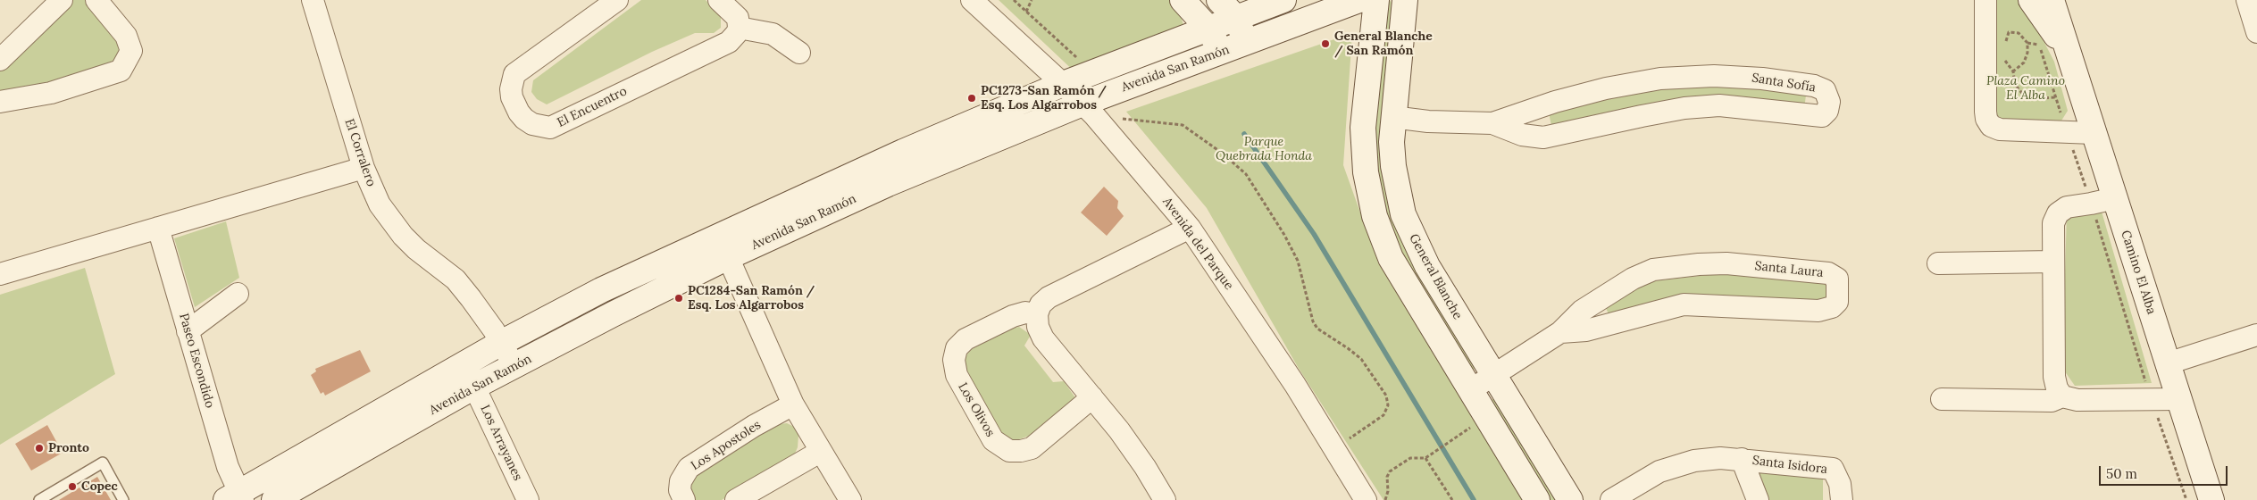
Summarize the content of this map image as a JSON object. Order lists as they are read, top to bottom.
{
  "streets": {
    "street": [
      "Avenida San Ramón",
      "Santa Sofía",
      "El Encuentro",
      "El Corralero",
      "Avenida del Parque",
      "Santa Laura",
      "Camino El Alba",
      "General Blanche",
      "Paseo Escondido",
      "Los Olivos",
      "Los Arrayanes",
      "Los Apostoles",
      "Santa Isidora"
    ]
  },
  "crossings": [
    ["Avenida San Ramón", "El Corralero"],
    ["Avenida San Ramón", "Avenida del Parque"],
    ["Avenida San Ramón", "Paseo Escondido"],
    ["Avenida San Ramón", "Los Arrayanes"],
    ["Santa Sofía", "General Blanche"],
    ["Santa Laura", "General Blanche"]
  ],
  "parks": ["Plaza Camino El Alba", "Parque Quebrada Honda"],
  "places": [
    "General Blanche / San Ramón",
    "PC1273-San Ramón / Esq. Los Algarrobos",
    "PC1284-San Ramón / Esq. Los Algarrobos",
    "Pronto",
    "Copec"
  ],
  "scale_bar": "50 m"
}
